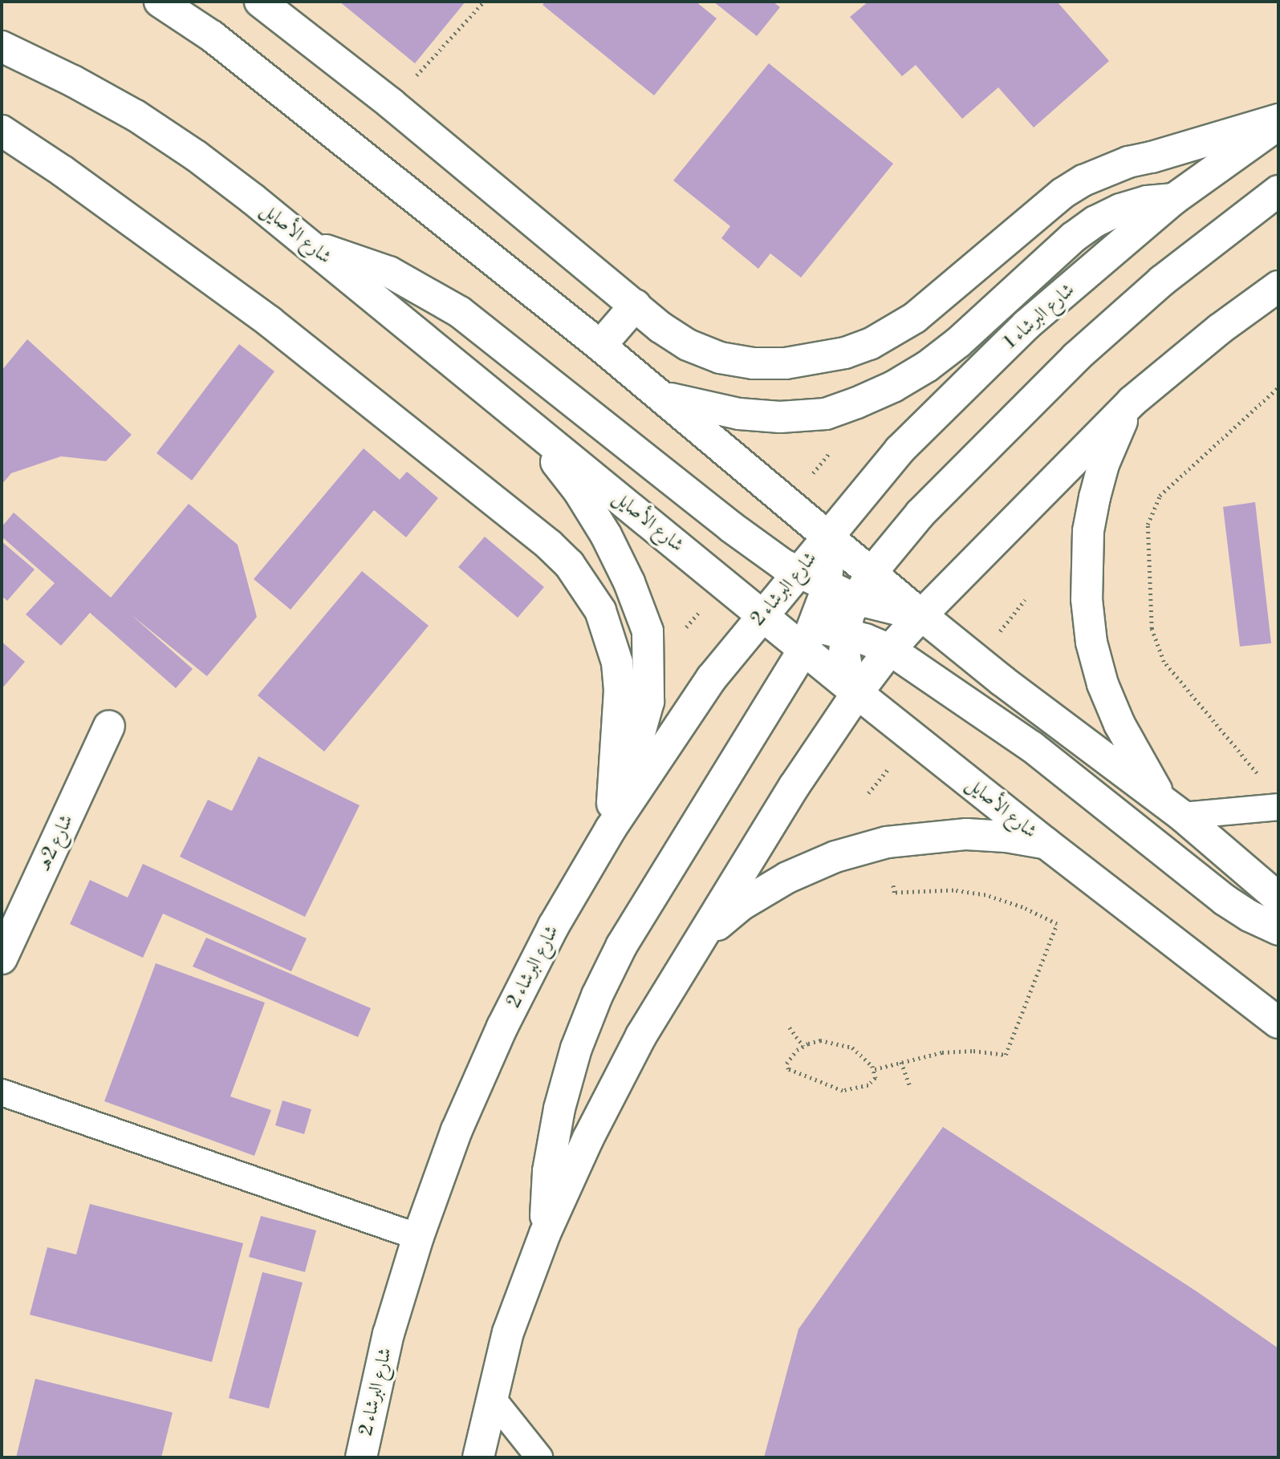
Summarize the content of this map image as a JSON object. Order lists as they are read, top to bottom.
{
  "streets": {
    "street": [
      "شارع الأصايل",
      "شارع البرشاء 1",
      "شارع البرشاء 2",
      "شارع 2هـ"
    ]
  },
  "crossings": [
    ["شارع الأصايل", "شارع البرشاء 2"],
    ["شارع البرشاء 1", "شارع البرشاء 2"]
  ]
}
